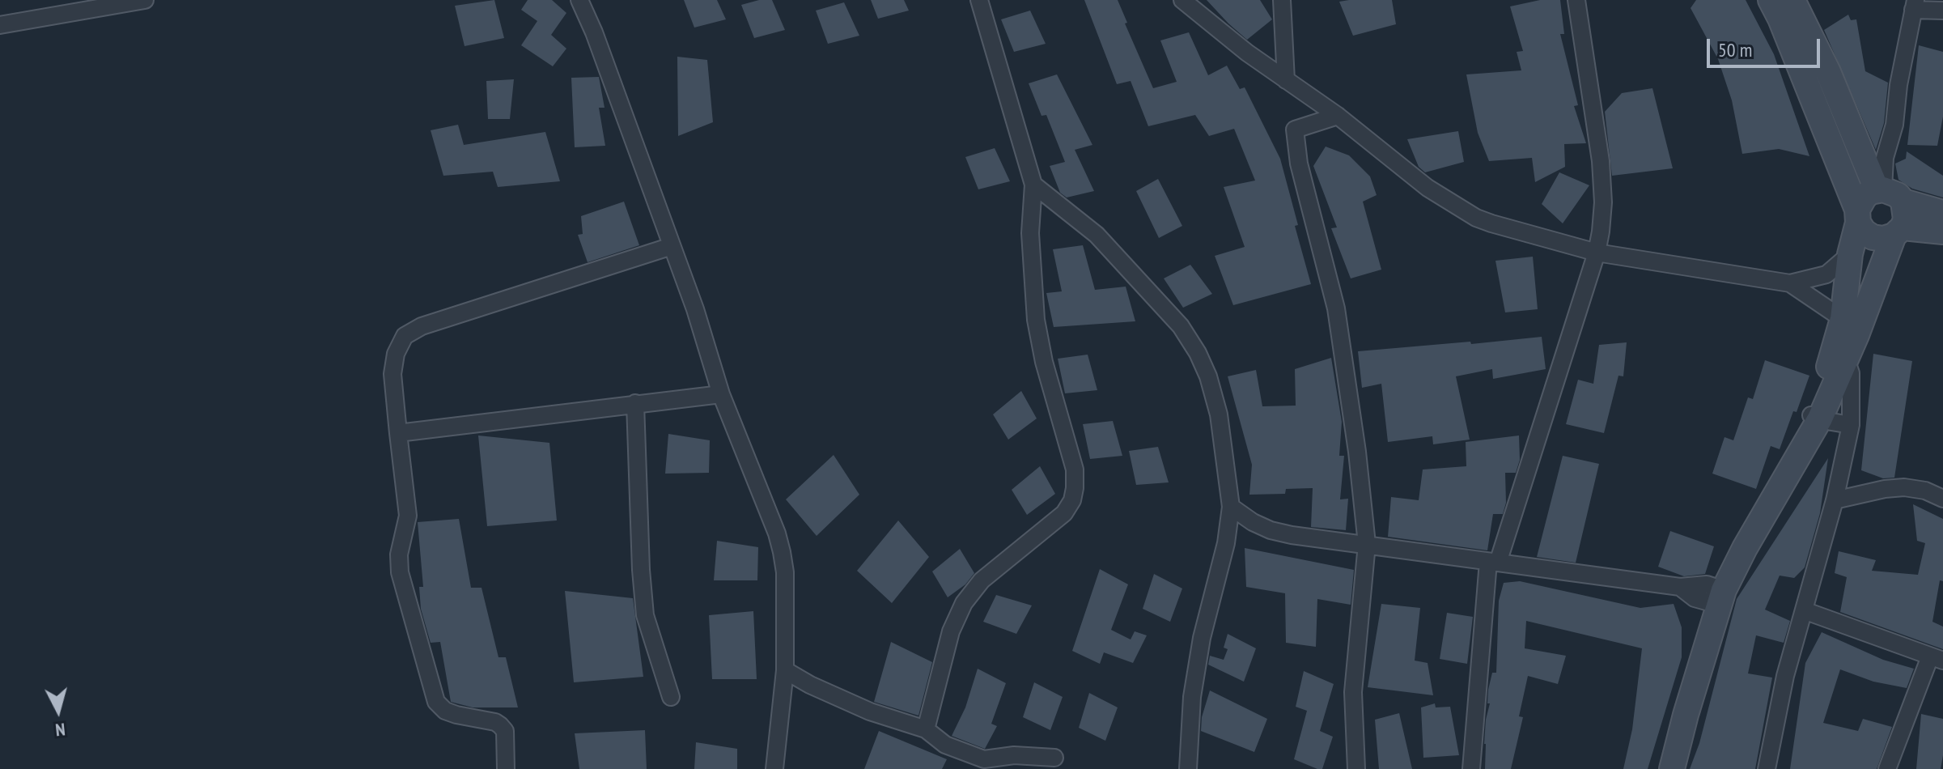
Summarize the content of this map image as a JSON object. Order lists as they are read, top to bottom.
{
  "scale_bar": "50 m",
  "north": "bottom"
}
